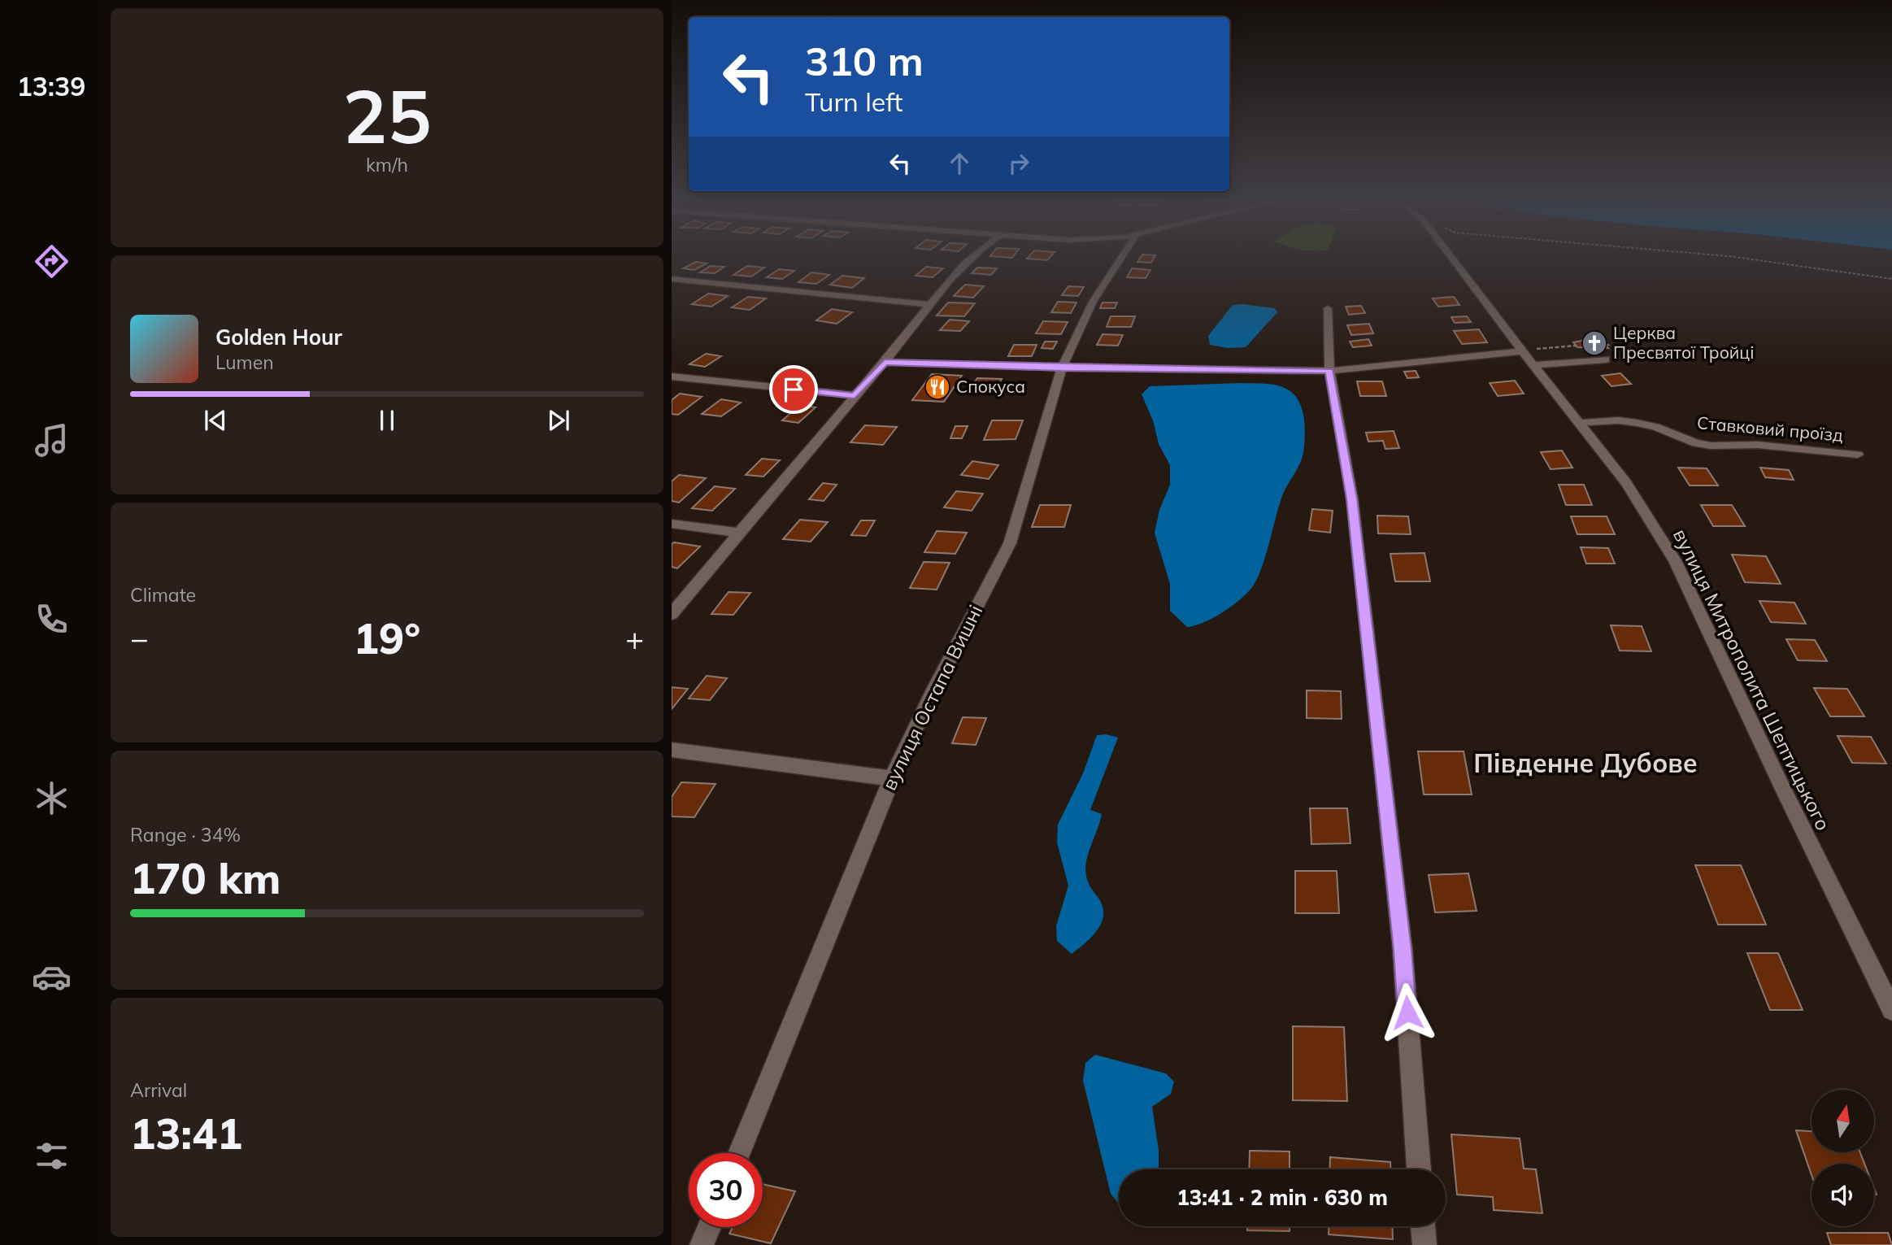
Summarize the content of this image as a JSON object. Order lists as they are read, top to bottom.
{
  "streets": {
    "street": ["Ставковий проїзд", "вулиця Митрополита Шептицького", "вулиця Остапа Вишні"]
  },
  "crossings": [
    ["Ставковий проїзд", "вулиця Митрополита Шептицького"]
  ],
  "districts": ["Південне Дубове"],
  "places": {
    "church": ["Церква Пресвятої Тройці"],
    "restaurant": ["Спокуса"]
  },
  "north": "top",
  "page": {
    "tabs": "13:39",
    "tile": [
      ["25", "km/h"],
      "Climate",
      ["Range · 34%", "170 km"],
      ["Arrival", "13:41"]
    ],
    "turn": ["310 m", "Turn left"],
    "song": ["Golden Hour", "Lumen"],
    "heat": ["−", "19°", "+"],
    "limit": "30",
    "trip": "13:41 · 2 min · 630 m"
  }
}
